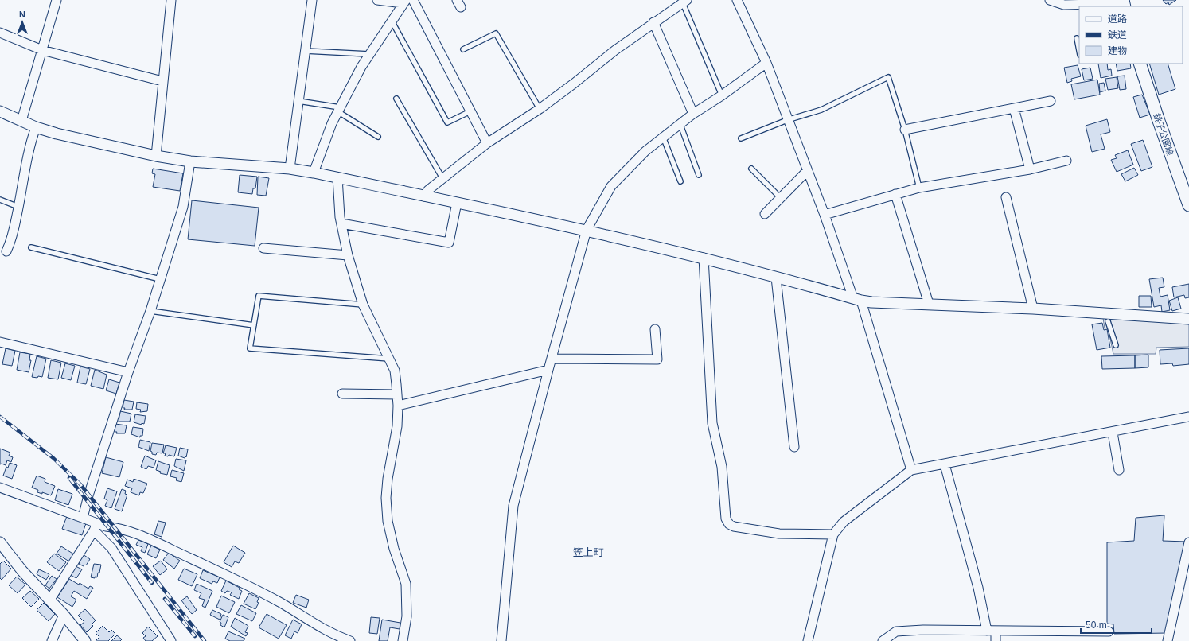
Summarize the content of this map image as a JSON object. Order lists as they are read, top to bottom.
{
  "streets": {
    "main road": ["銚子公園線"]
  },
  "districts": ["笠上町"],
  "legend": ["道路", "鉄道", "建物"],
  "scale_bar": "50 m",
  "north": "top"
}
